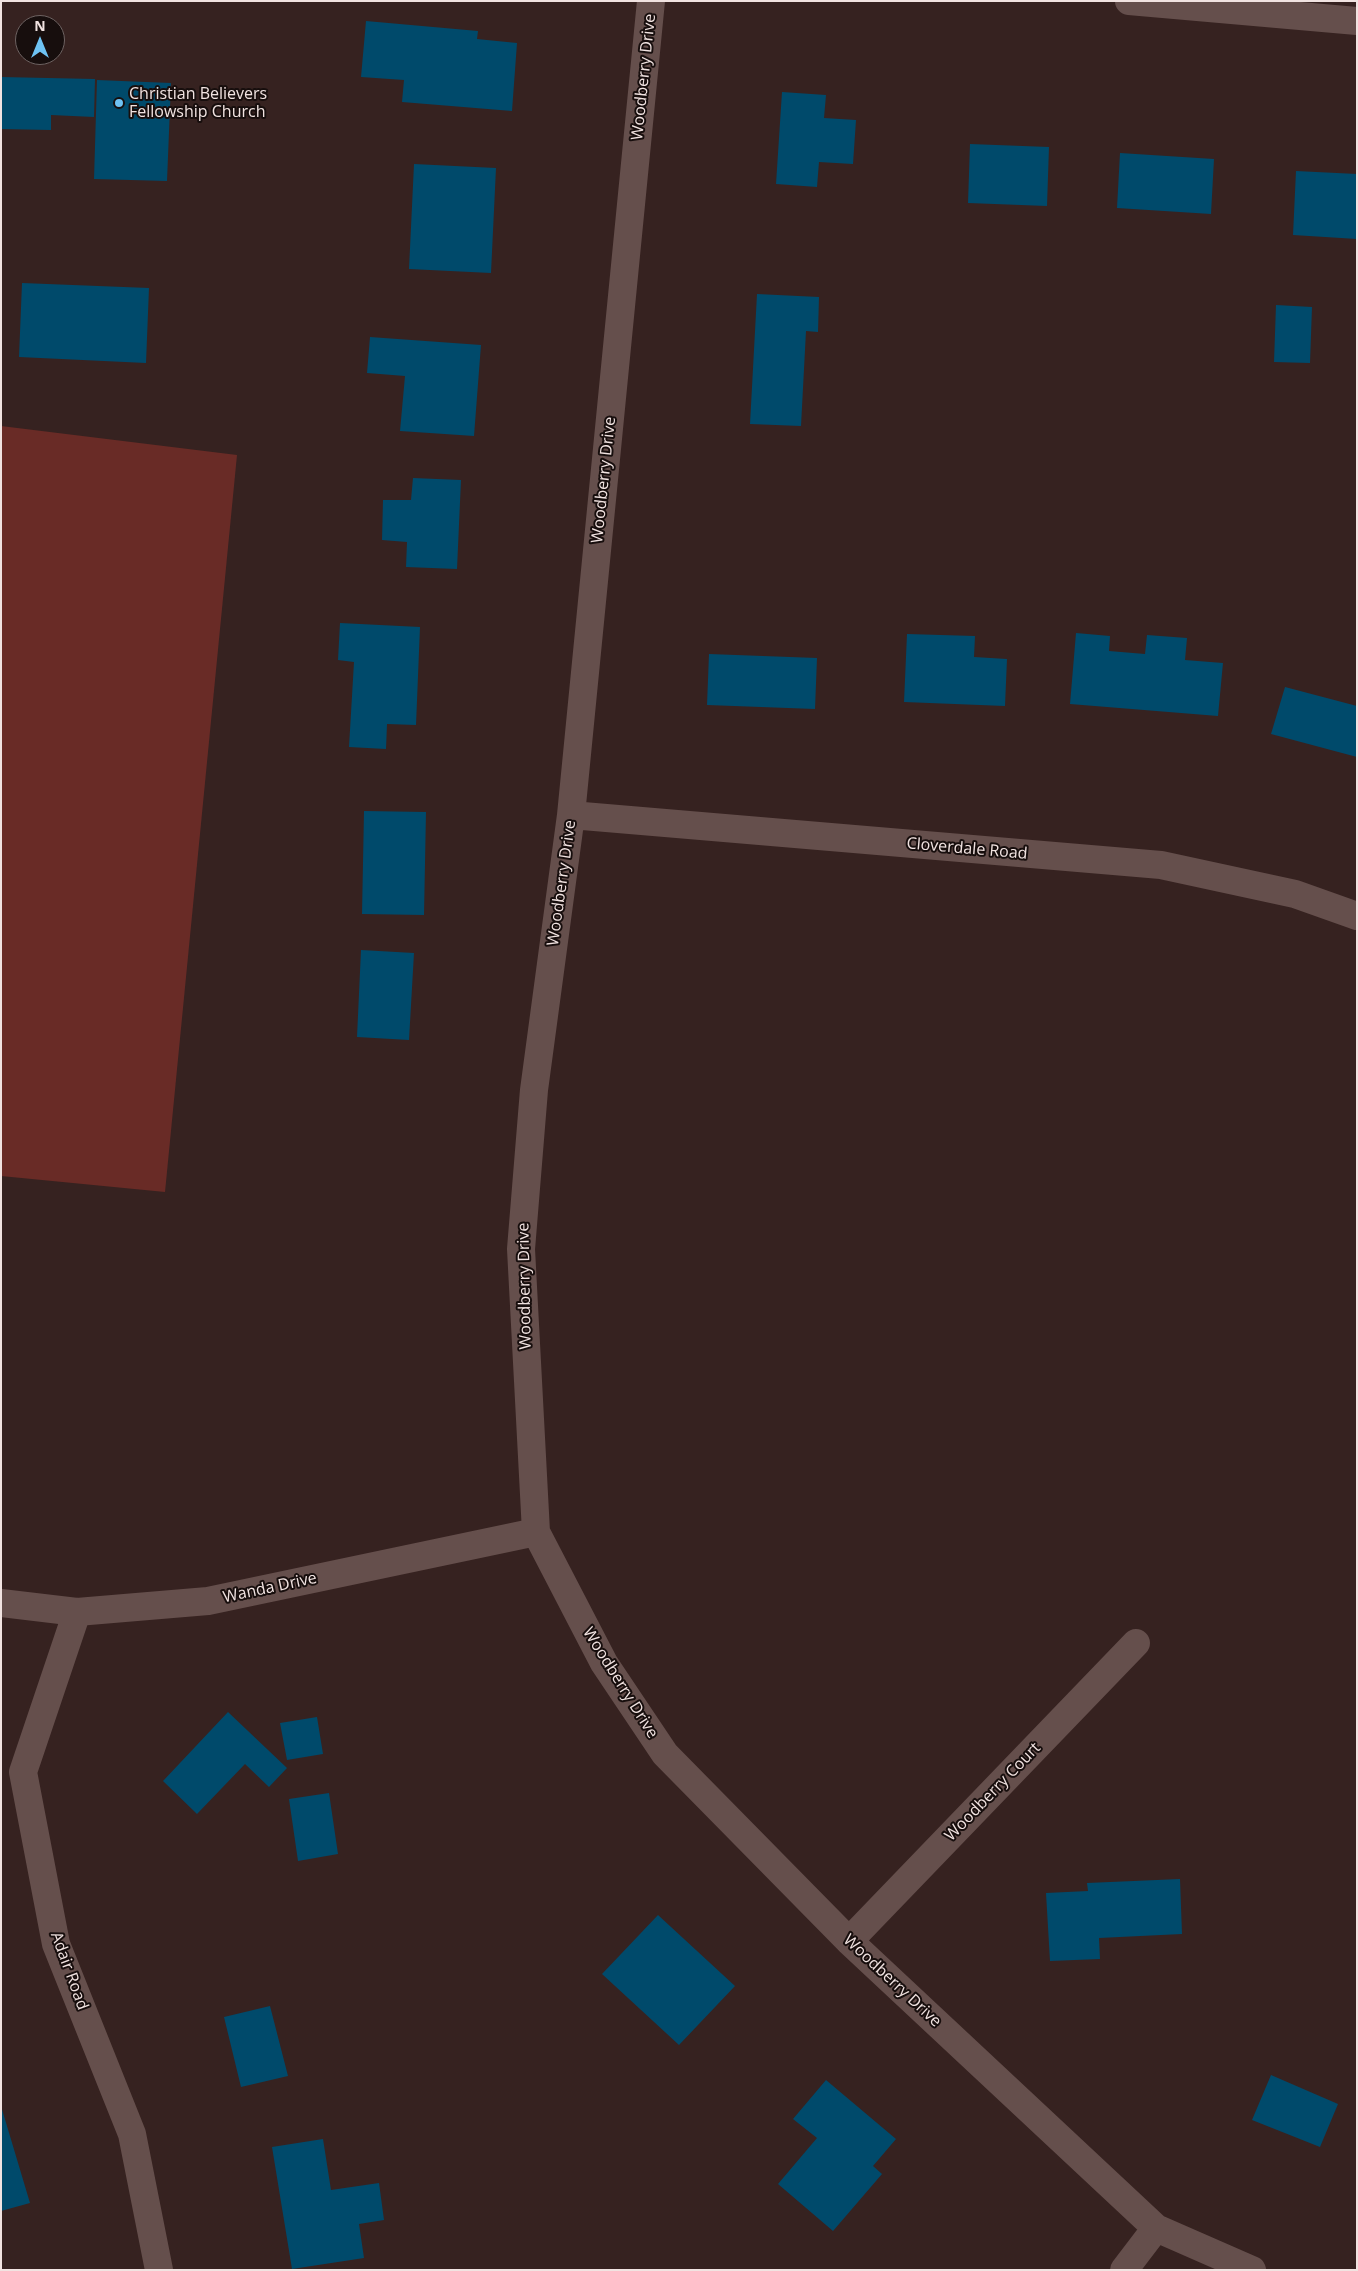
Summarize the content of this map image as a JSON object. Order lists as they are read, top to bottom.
{
  "streets": {
    "street": [
      "Woodberry Drive",
      "Cloverdale Road",
      "Wanda Drive",
      "Woodberry Court",
      "Adair Road"
    ]
  },
  "crossings": [
    ["Woodberry Drive", "Cloverdale Road"],
    ["Woodberry Drive", "Wanda Drive"],
    ["Woodberry Drive", "Woodberry Court"],
    ["Wanda Drive", "Adair Road"]
  ],
  "places": ["Christian Believers Fellowship Church"],
  "north": "top"
}
